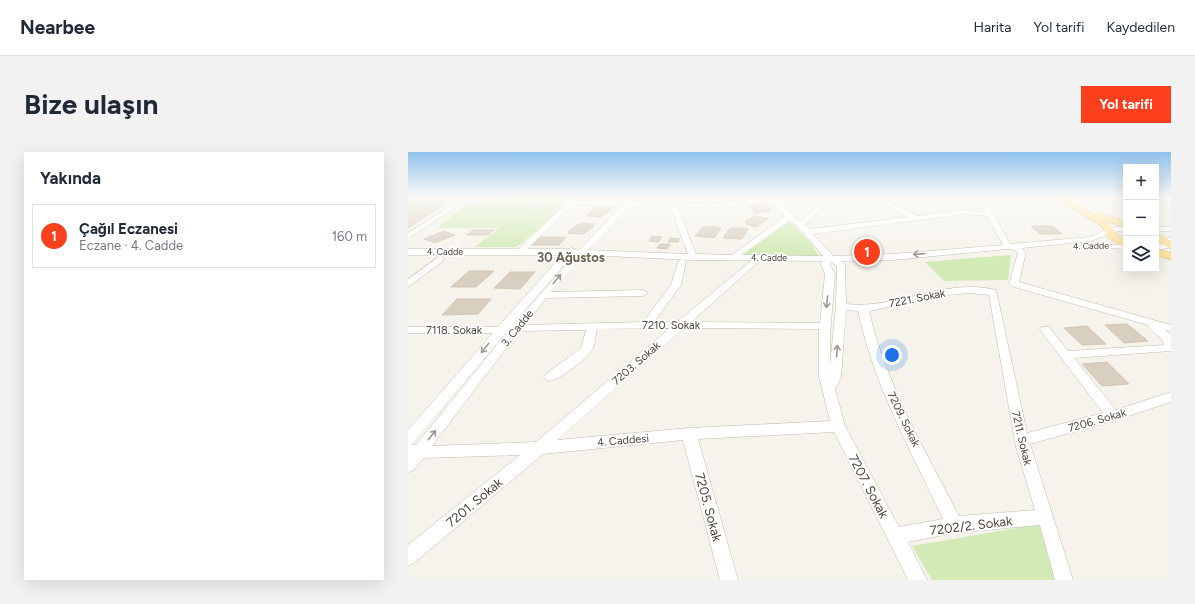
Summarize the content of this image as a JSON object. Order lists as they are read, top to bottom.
{
  "streets": {
    "street": [
      "4. Cadde",
      "7221. Sokak",
      "7210. Sokak",
      "3. Cadde",
      "7118. Sokak",
      "7203. Sokak",
      "7209. Sokak",
      "7206. Sokak",
      "7211. Sokak",
      "4. Caddesi",
      "7207. Sokak",
      "7201. Sokak",
      "7205. Sokak",
      "7202/2. Sokak"
    ]
  },
  "crossings": [
    ["4. Cadde", "3. Cadde"],
    ["4. Cadde", "7203. Sokak"],
    ["4. Cadde", "7207. Sokak"],
    ["7221. Sokak", "7209. Sokak"],
    ["7221. Sokak", "7211. Sokak"],
    ["7210. Sokak", "3. Cadde"],
    ["7210. Sokak", "7203. Sokak"],
    ["7210. Sokak", "7207. Sokak"],
    ["3. Cadde", "7118. Sokak"],
    ["3. Cadde", "4. Caddesi"],
    ["7203. Sokak", "4. Caddesi"],
    ["7203. Sokak", "7201. Sokak"],
    ["7209. Sokak", "7202/2. Sokak"],
    ["7206. Sokak", "7211. Sokak"],
    ["7211. Sokak", "7202/2. Sokak"],
    ["4. Caddesi", "7207. Sokak"],
    ["4. Caddesi", "7201. Sokak"],
    ["4. Caddesi", "7205. Sokak"],
    ["7207. Sokak", "7202/2. Sokak"]
  ],
  "districts": ["30 Ağustos"],
  "page": {
    "header": "Nearbee",
    "nav": ["Harita", "Yol tarifi", "Kaydedilen"],
    "buttons": "Yol tarifi",
    "title": "Bize ulaşın",
    "heading": "Yakında",
    "map_buttons": ["+", "−"],
    "list": [
      {
        "mark": "1",
        "name": "Çağıl Eczanesi",
        "note": "Eczane · 4. Cadde",
        "value": "160 m"
      }
    ],
    "pins": "1"
  }
}
